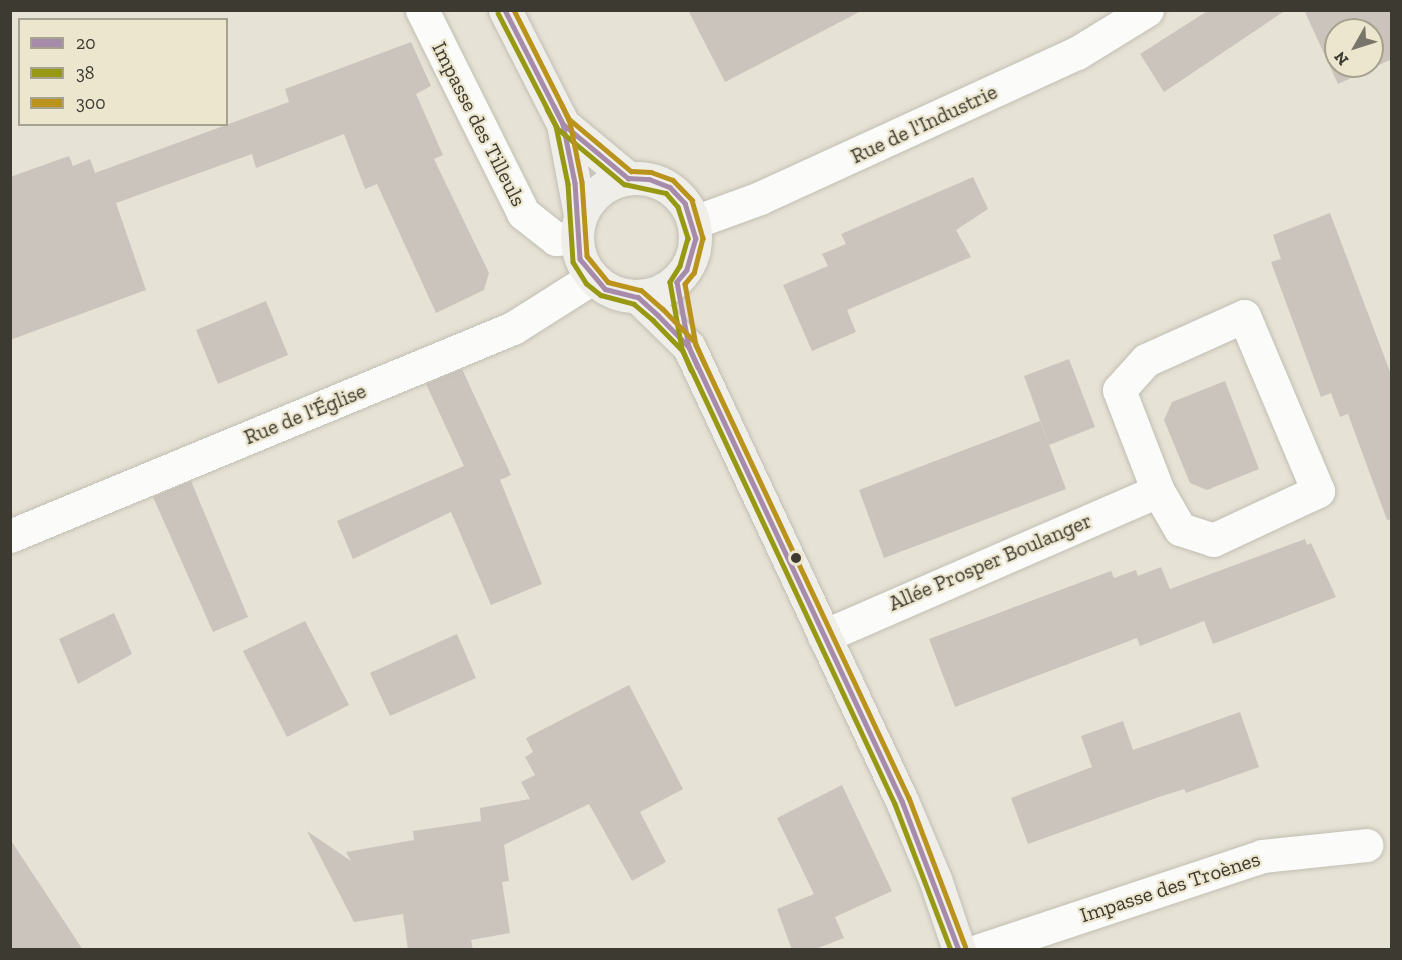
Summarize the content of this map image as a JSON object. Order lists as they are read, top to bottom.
{
  "streets": {
    "street": [
      "Impasse des Tilleuls",
      "Rue de l'Industrie",
      "Rue de l'Église",
      "Allée Prosper Boulanger",
      "Impasse des Troènes"
    ]
  },
  "crossings": [
    ["Impasse des Tilleuls", "Rue de l'Industrie"],
    ["Impasse des Tilleuls", "Rue de l'Église"],
    ["Rue de l'Industrie", "Rue de l'Église"]
  ],
  "lines": ["transit line 20", "transit line 300", "transit line 38"],
  "legend": ["20", "38", "300"],
  "north": "bottom left"
}
